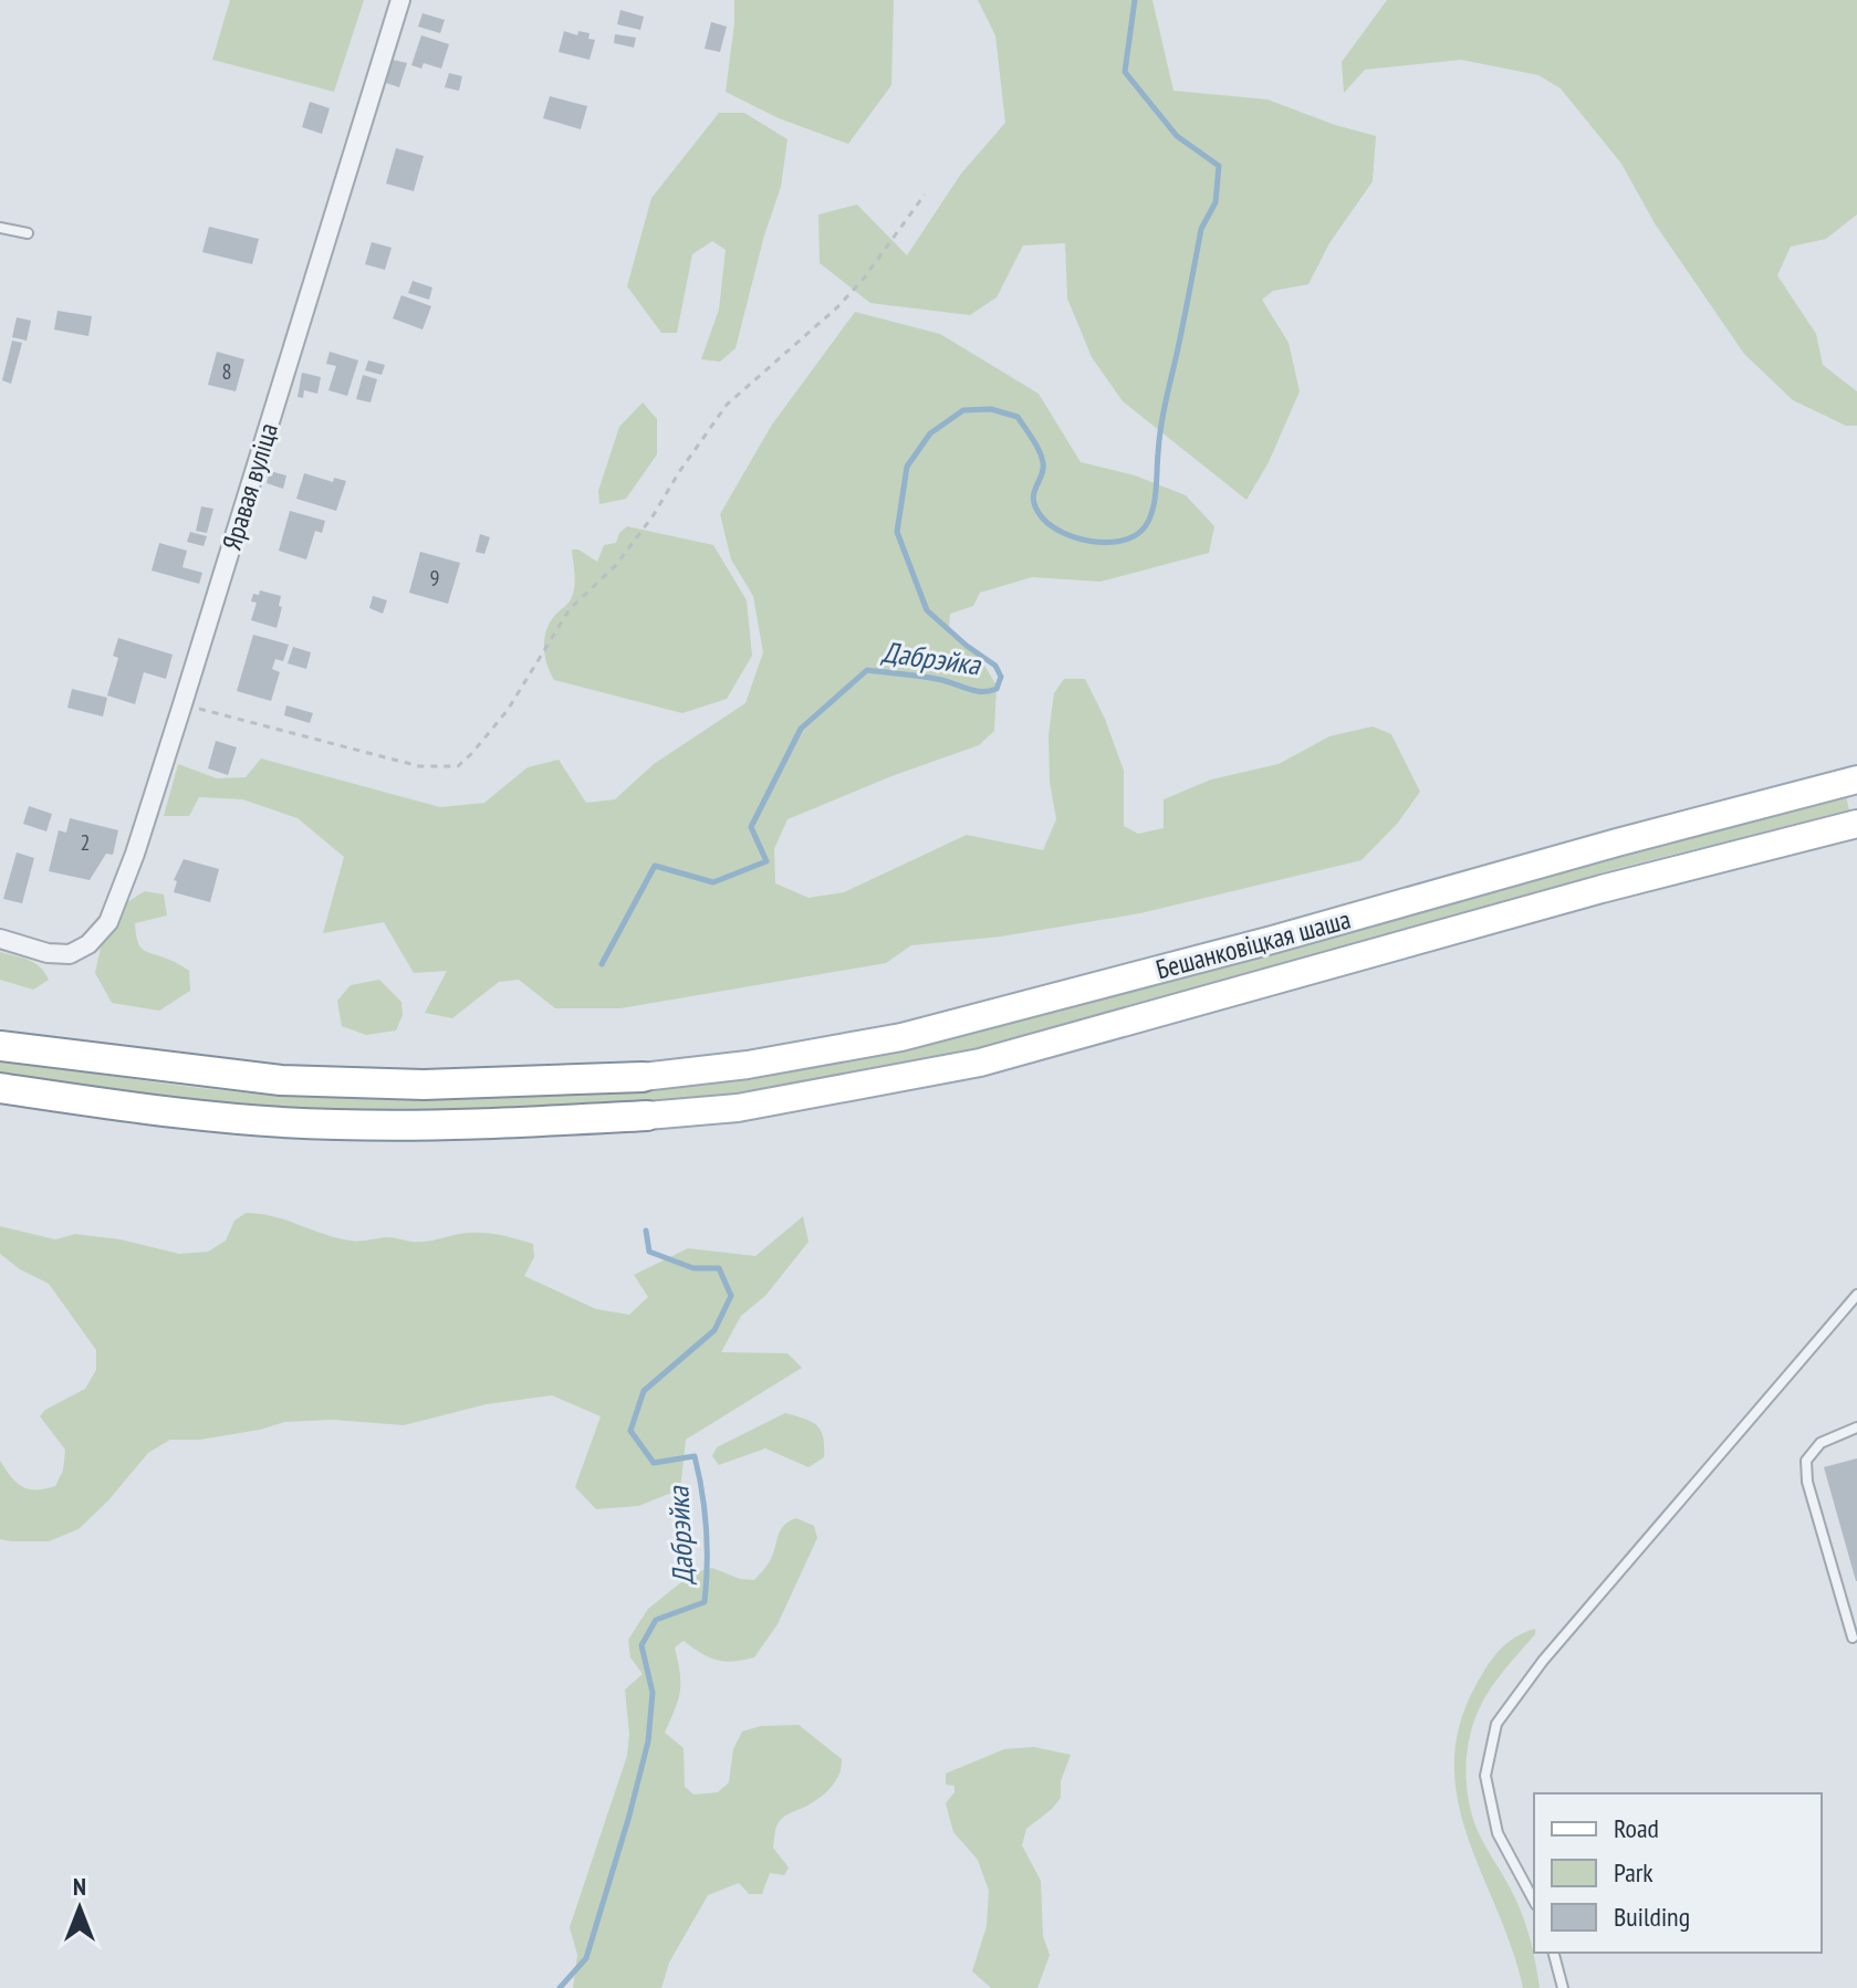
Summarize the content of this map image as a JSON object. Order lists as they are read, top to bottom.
{
  "streets": {
    "main road": ["Бешанковіцкая шаша"],
    "street": ["Яравая вуліца"]
  },
  "water": ["Дабрэйка"],
  "house_numbers": ["8", "9", "2"],
  "legend": ["Road", "Park", "Building"],
  "north": "top"
}
